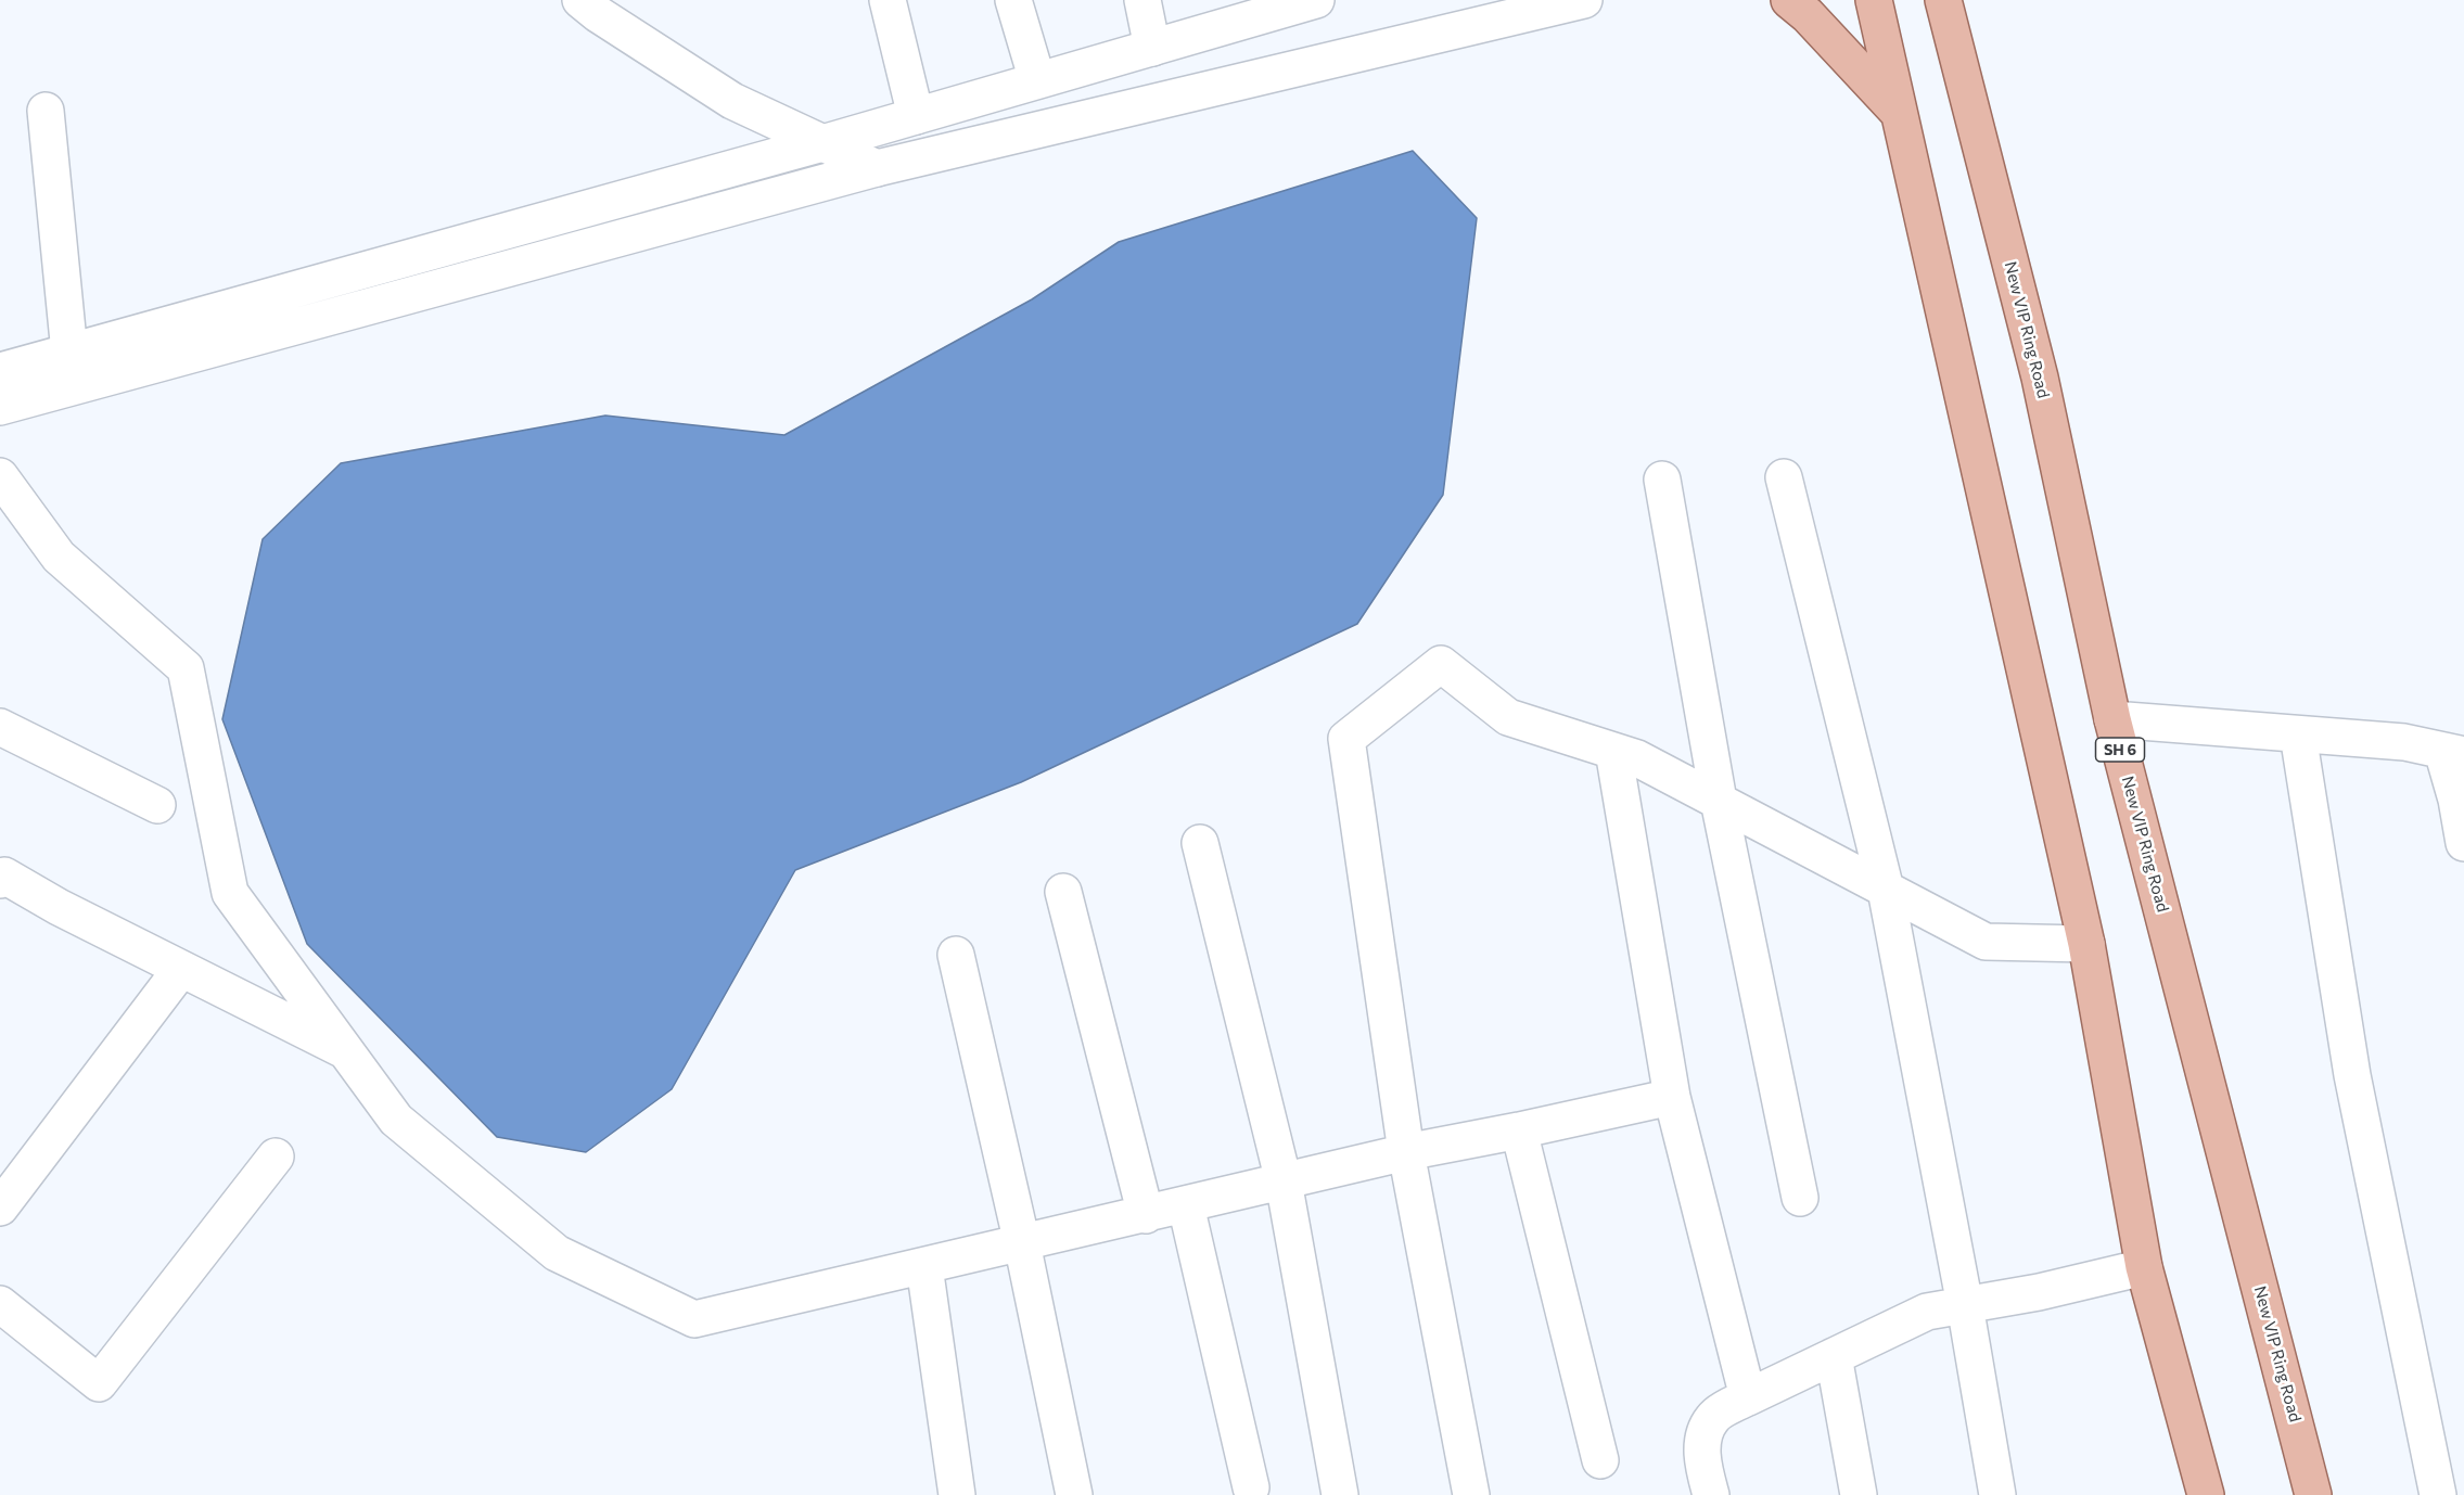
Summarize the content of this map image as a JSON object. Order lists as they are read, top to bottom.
{
  "streets": {
    "main road": ["New VIP Ring Road", "SH 6"]
  }
}
